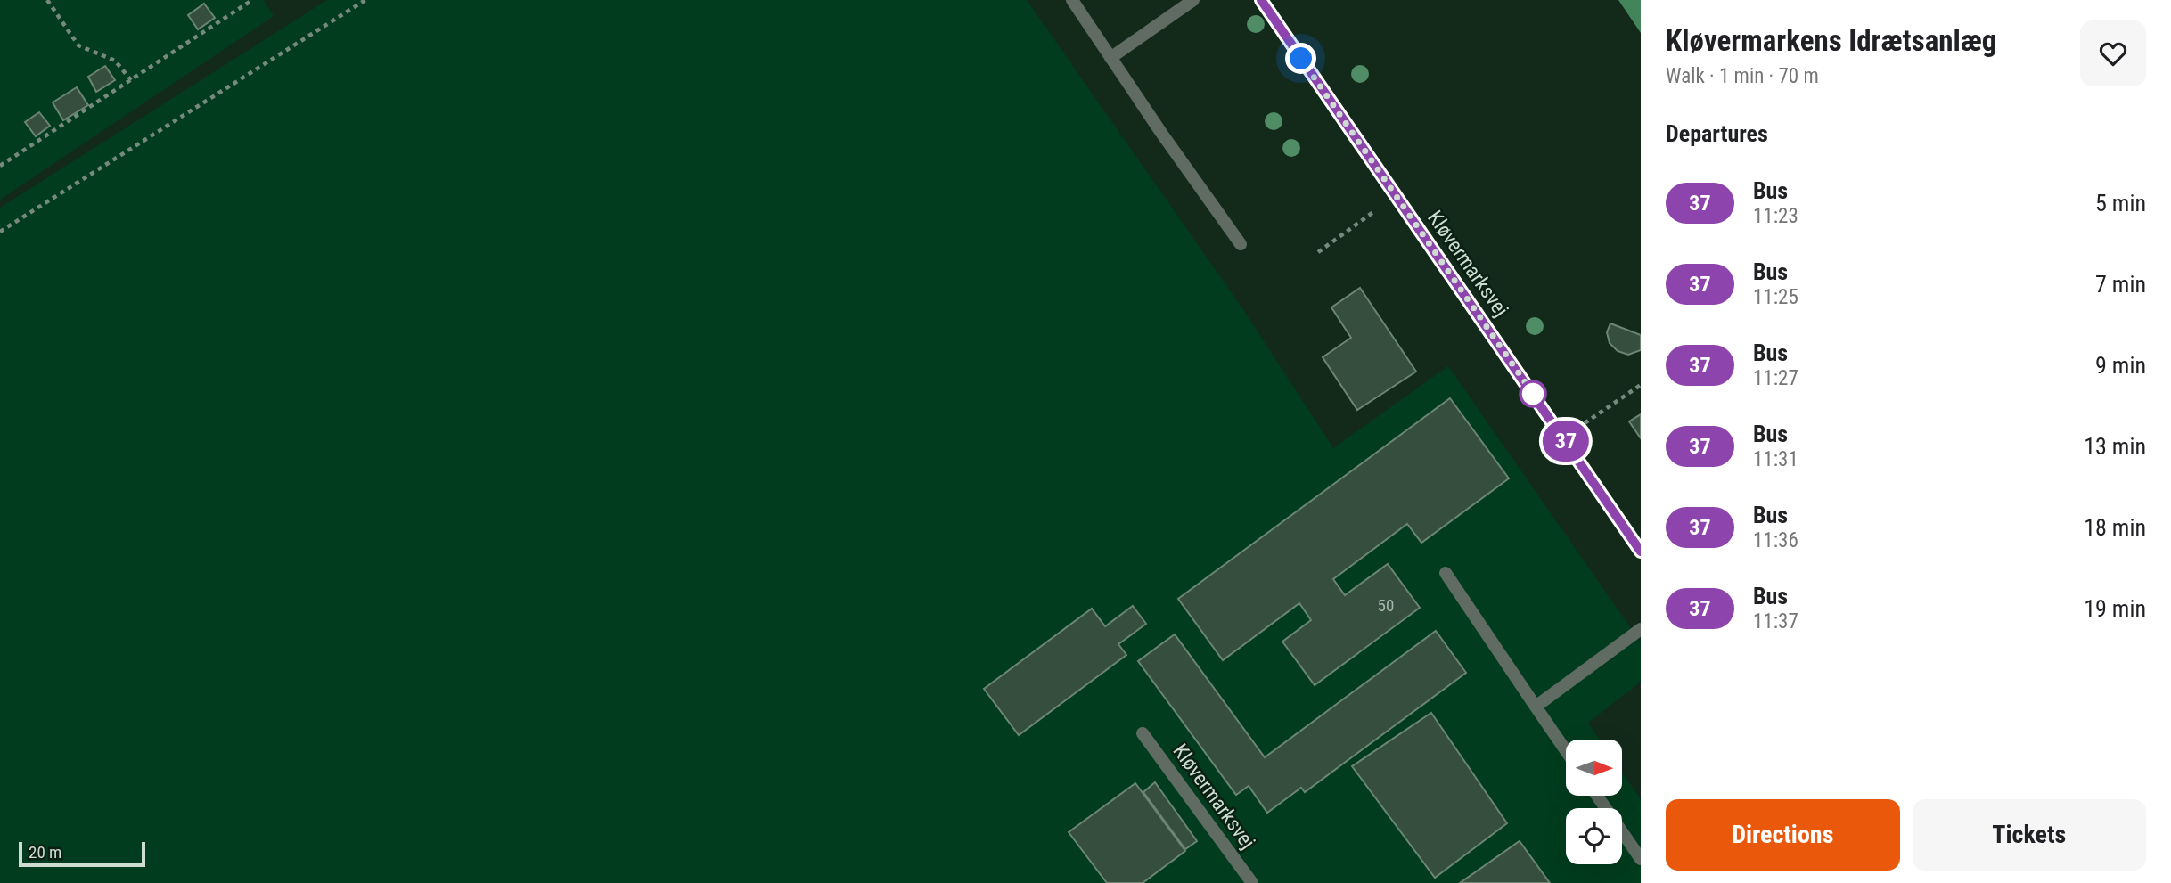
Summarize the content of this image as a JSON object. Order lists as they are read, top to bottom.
{
  "streets": {
    "street": ["Kløvermarksvej"]
  },
  "lines": ["bus line 37"],
  "house_numbers": ["50"],
  "scale_bar": "20 m",
  "north": "right",
  "page": {
    "on_map": "37",
    "heading": [
      ["Kløvermarkens Idrætsanlæg", "Walk · 1 min · 70 m"],
      "Departures"
    ],
    "list": [
      {
        "mark": "37",
        "name": "Bus",
        "note": "11:23",
        "value": "5 min"
      },
      {
        "mark": "37",
        "name": "Bus",
        "note": "11:25",
        "value": "7 min"
      },
      {
        "mark": "37",
        "name": "Bus",
        "note": "11:27",
        "value": "9 min"
      },
      {
        "mark": "37",
        "name": "Bus",
        "note": "11:31",
        "value": "13 min"
      },
      {
        "mark": "37",
        "name": "Bus",
        "note": "11:36",
        "value": "18 min"
      },
      {
        "mark": "37",
        "name": "Bus",
        "note": "11:37",
        "value": "19 min"
      }
    ],
    "buttons": ["Directions", "Tickets"],
    "scale": "20 m"
  }
}
